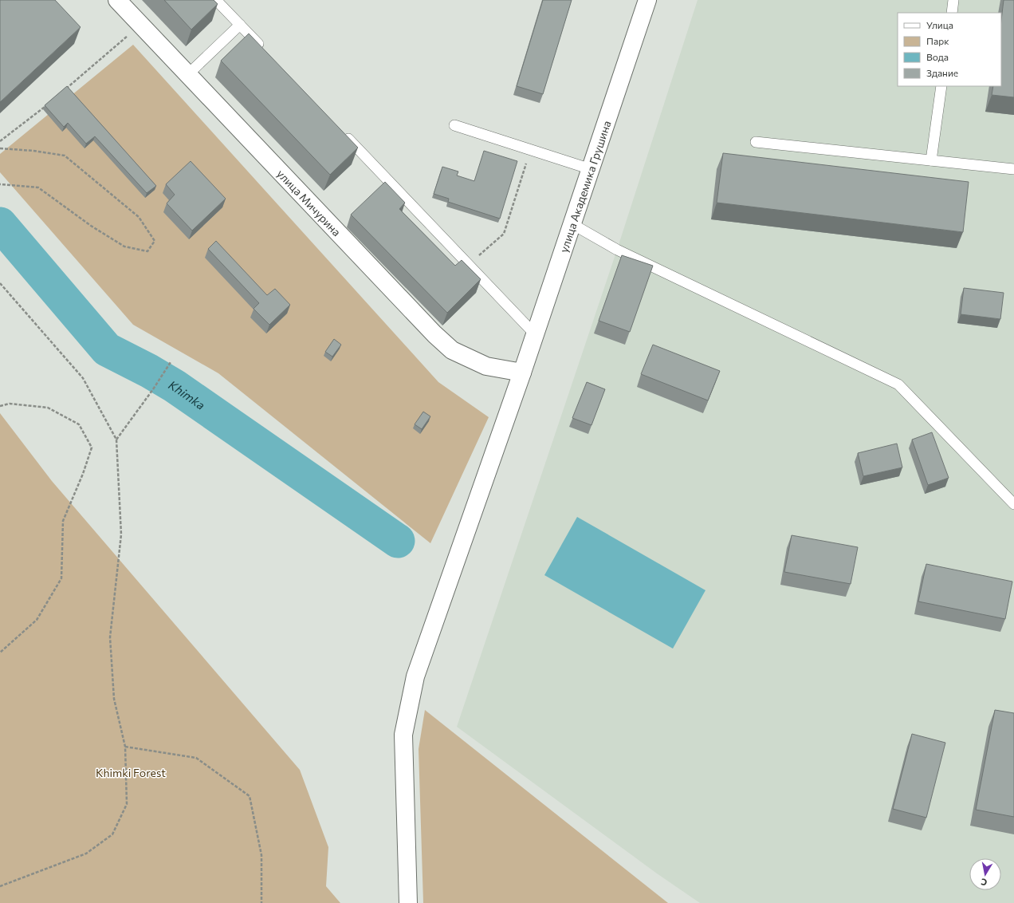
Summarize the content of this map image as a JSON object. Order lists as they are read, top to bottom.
{
  "streets": {
    "street": ["улица Академика Грушина", "улица Мичурина"]
  },
  "crossings": [
    ["улица Академика Грушина", "улица Мичурина"]
  ],
  "water": ["Khimka"],
  "parks": ["Khimki Forest"],
  "legend": [
    "Улица",
    "Парк",
    "Вода",
    "Здание"
  ],
  "north": "bottom"
}
